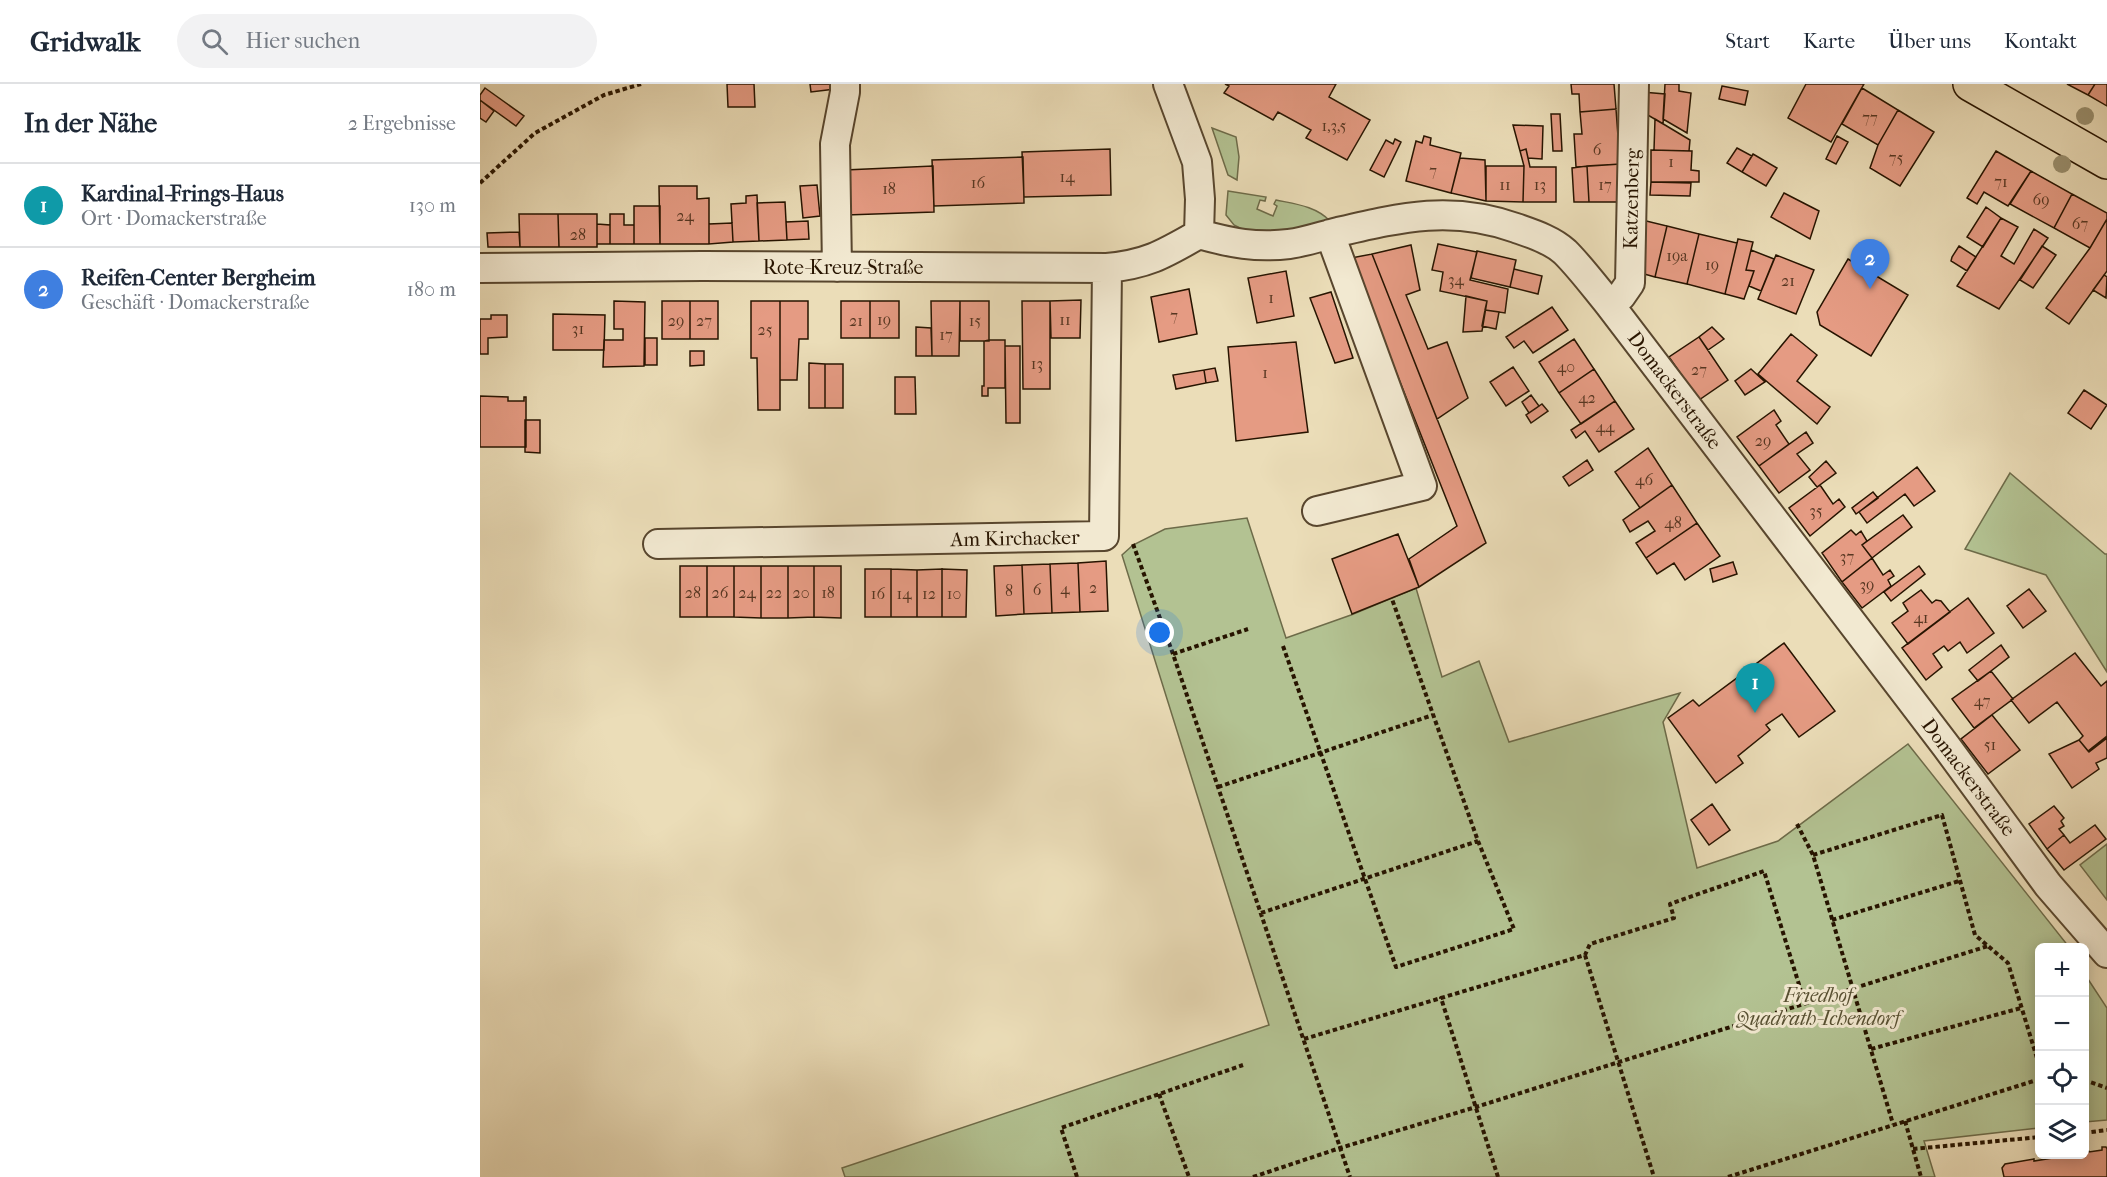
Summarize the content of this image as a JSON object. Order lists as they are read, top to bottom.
{
  "streets": {
    "street": [
      "Katzenberg",
      "Rote-Kreuz-Straße",
      "Domackerstraße",
      "Am Kirchacker"
    ]
  },
  "crossings": [
    ["Katzenberg", "Domackerstraße"],
    ["Rote-Kreuz-Straße", "Domackerstraße"],
    ["Rote-Kreuz-Straße", "Am Kirchacker"]
  ],
  "parks": ["Friedhof Quadrath-Ichendorf"],
  "house_numbers": [
    "77",
    "1,3,5",
    "6",
    "75",
    "1",
    "7",
    "14",
    "71",
    "16",
    "11",
    "13",
    "17",
    "18",
    "69",
    "24",
    "67",
    "28",
    "19a",
    "19",
    "34",
    "21",
    "1",
    "7",
    "19",
    "11",
    "29",
    "27",
    "21",
    "15",
    "31",
    "25",
    "17",
    "13",
    "40",
    "27",
    "1",
    "42",
    "44",
    "29",
    "46",
    "35",
    "48",
    "37",
    "39",
    "2",
    "4",
    "6",
    "8",
    "28",
    "26",
    "24",
    "22",
    "20",
    "18",
    "16",
    "14",
    "12",
    "10",
    "41",
    "47",
    "51"
  ],
  "page": {
    "header": "Gridwalk",
    "search": "Hier suchen",
    "nav": [
      "Start",
      "Karte",
      "Über uns",
      "Kontakt"
    ],
    "heading": ["In der Nähe", "2 Ergebnisse"],
    "list": [
      {
        "mark": "1",
        "name": "Kardinal-Frings-Haus",
        "note": "Ort · Domackerstraße",
        "value": "130 m"
      },
      {
        "mark": "2",
        "name": "Reifen-Center Bergheim",
        "note": "Geschäft · Domackerstraße",
        "value": "180 m"
      }
    ],
    "pins": ["2", "1"],
    "map_buttons": ["+", "−"]
  }
}
